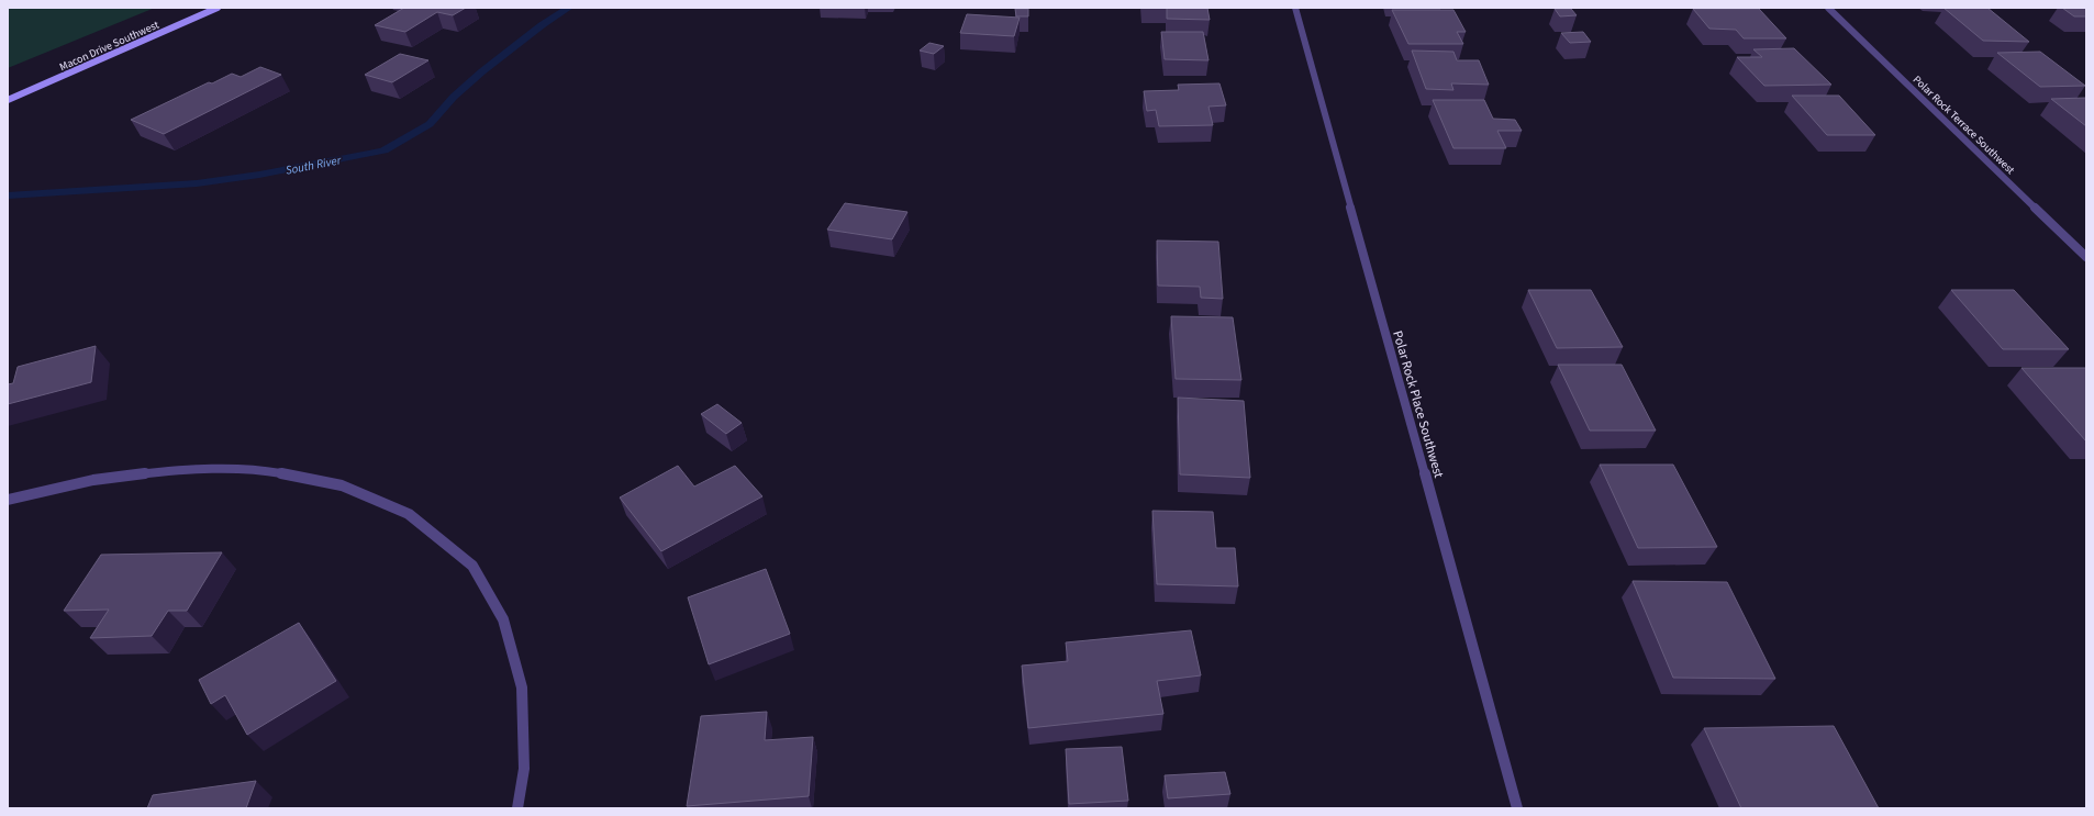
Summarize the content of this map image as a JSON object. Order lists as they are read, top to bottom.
{
  "streets": {
    "street": ["Macon Drive Southwest", "Polar Rock Terrace Southwest", "Polar Rock Place Southwest"]
  },
  "water": ["South River"]
}
